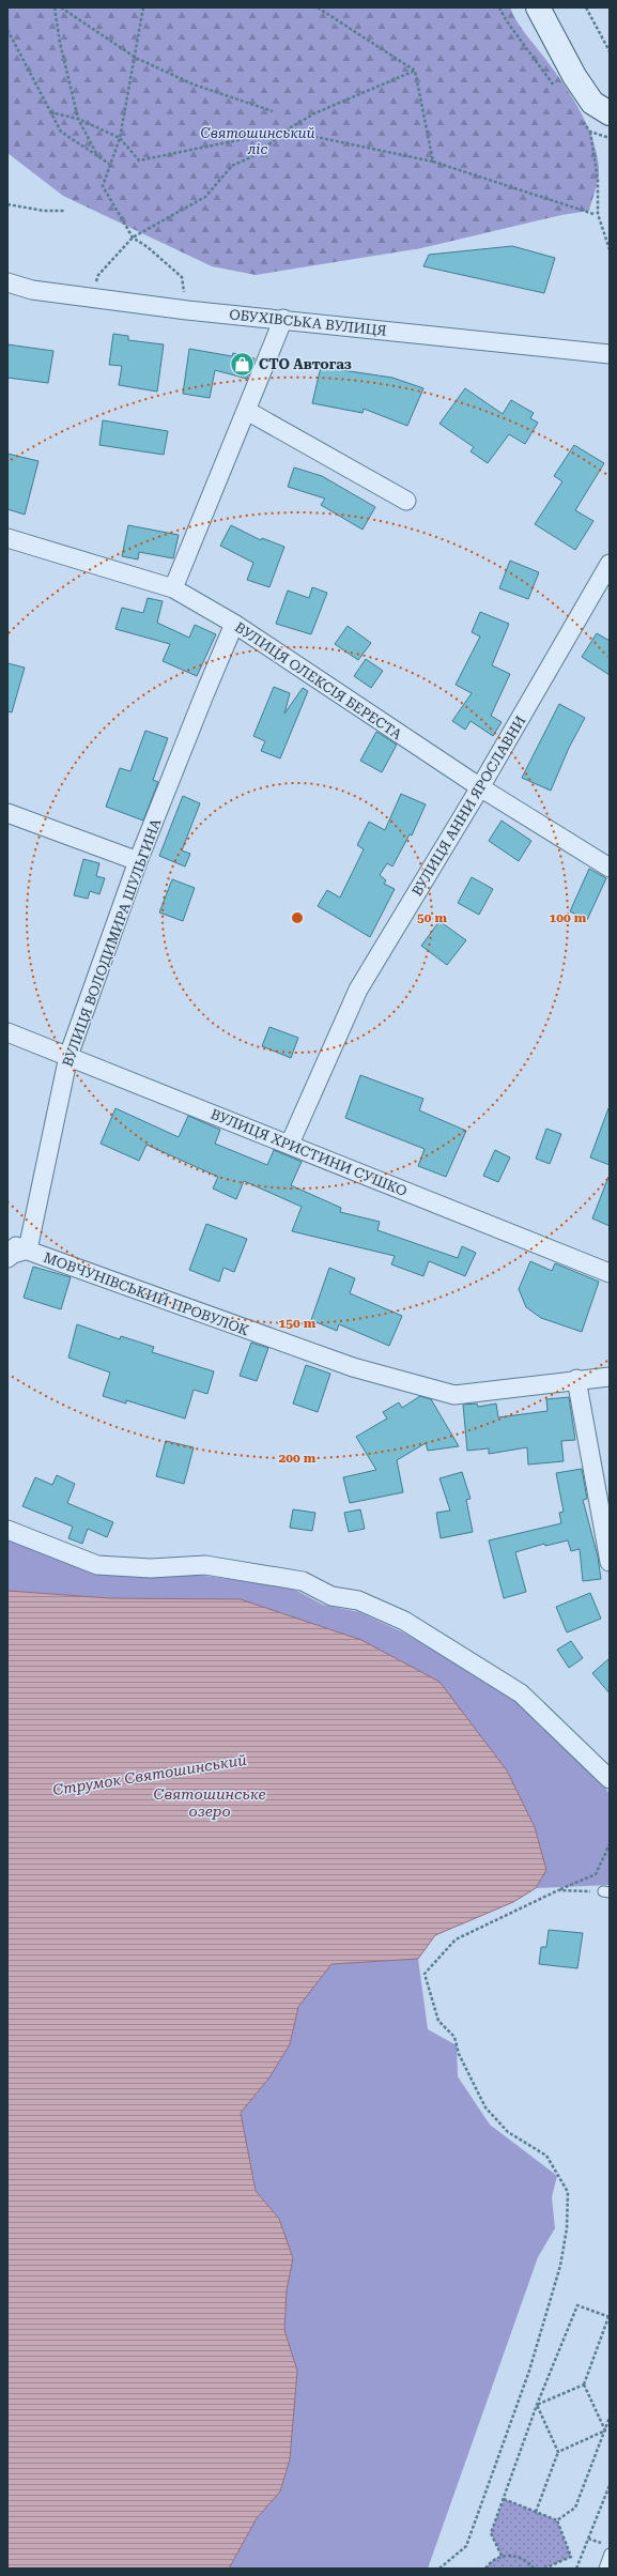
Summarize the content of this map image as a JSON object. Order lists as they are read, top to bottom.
{
  "streets": {
    "street": [
      "ОБУХІВСЬКА ВУЛИЦЯ",
      "ВУЛИЦЯ ОЛЕКСІЯ БЕРЕСТА",
      "ВУЛИЦЯ АННИ ЯРОСЛАВНИ",
      "ВУЛИЦЯ ВОЛОДИМИРА ШУЛЬГИНА",
      "ВУЛИЦЯ ХРИСТИНИ СУШКО",
      "МОВЧУНІВСЬКИЙ ПРОВУЛОК"
    ]
  },
  "crossings": [
    ["ВУЛИЦЯ ОЛЕКСІЯ БЕРЕСТА", "ВУЛИЦЯ АННИ ЯРОСЛАВНИ"],
    ["ВУЛИЦЯ ОЛЕКСІЯ БЕРЕСТА", "ВУЛИЦЯ ВОЛОДИМИРА ШУЛЬГИНА"],
    ["ВУЛИЦЯ АННИ ЯРОСЛАВНИ", "ВУЛИЦЯ ХРИСТИНИ СУШКО"],
    ["ВУЛИЦЯ ВОЛОДИМИРА ШУЛЬГИНА", "ВУЛИЦЯ ХРИСТИНИ СУШКО"],
    ["ВУЛИЦЯ ВОЛОДИМИРА ШУЛЬГИНА", "МОВЧУНІВСЬКИЙ ПРОВУЛОК"]
  ],
  "water": ["Струмок Святошинський", "Святошинське озеро"],
  "parks": ["Святошинський ліс"],
  "places": {
    "shop": ["СТО Автогаз"]
  },
  "rings": [
    "50 m",
    "100 m",
    "150 m",
    "200 m"
  ]
}
